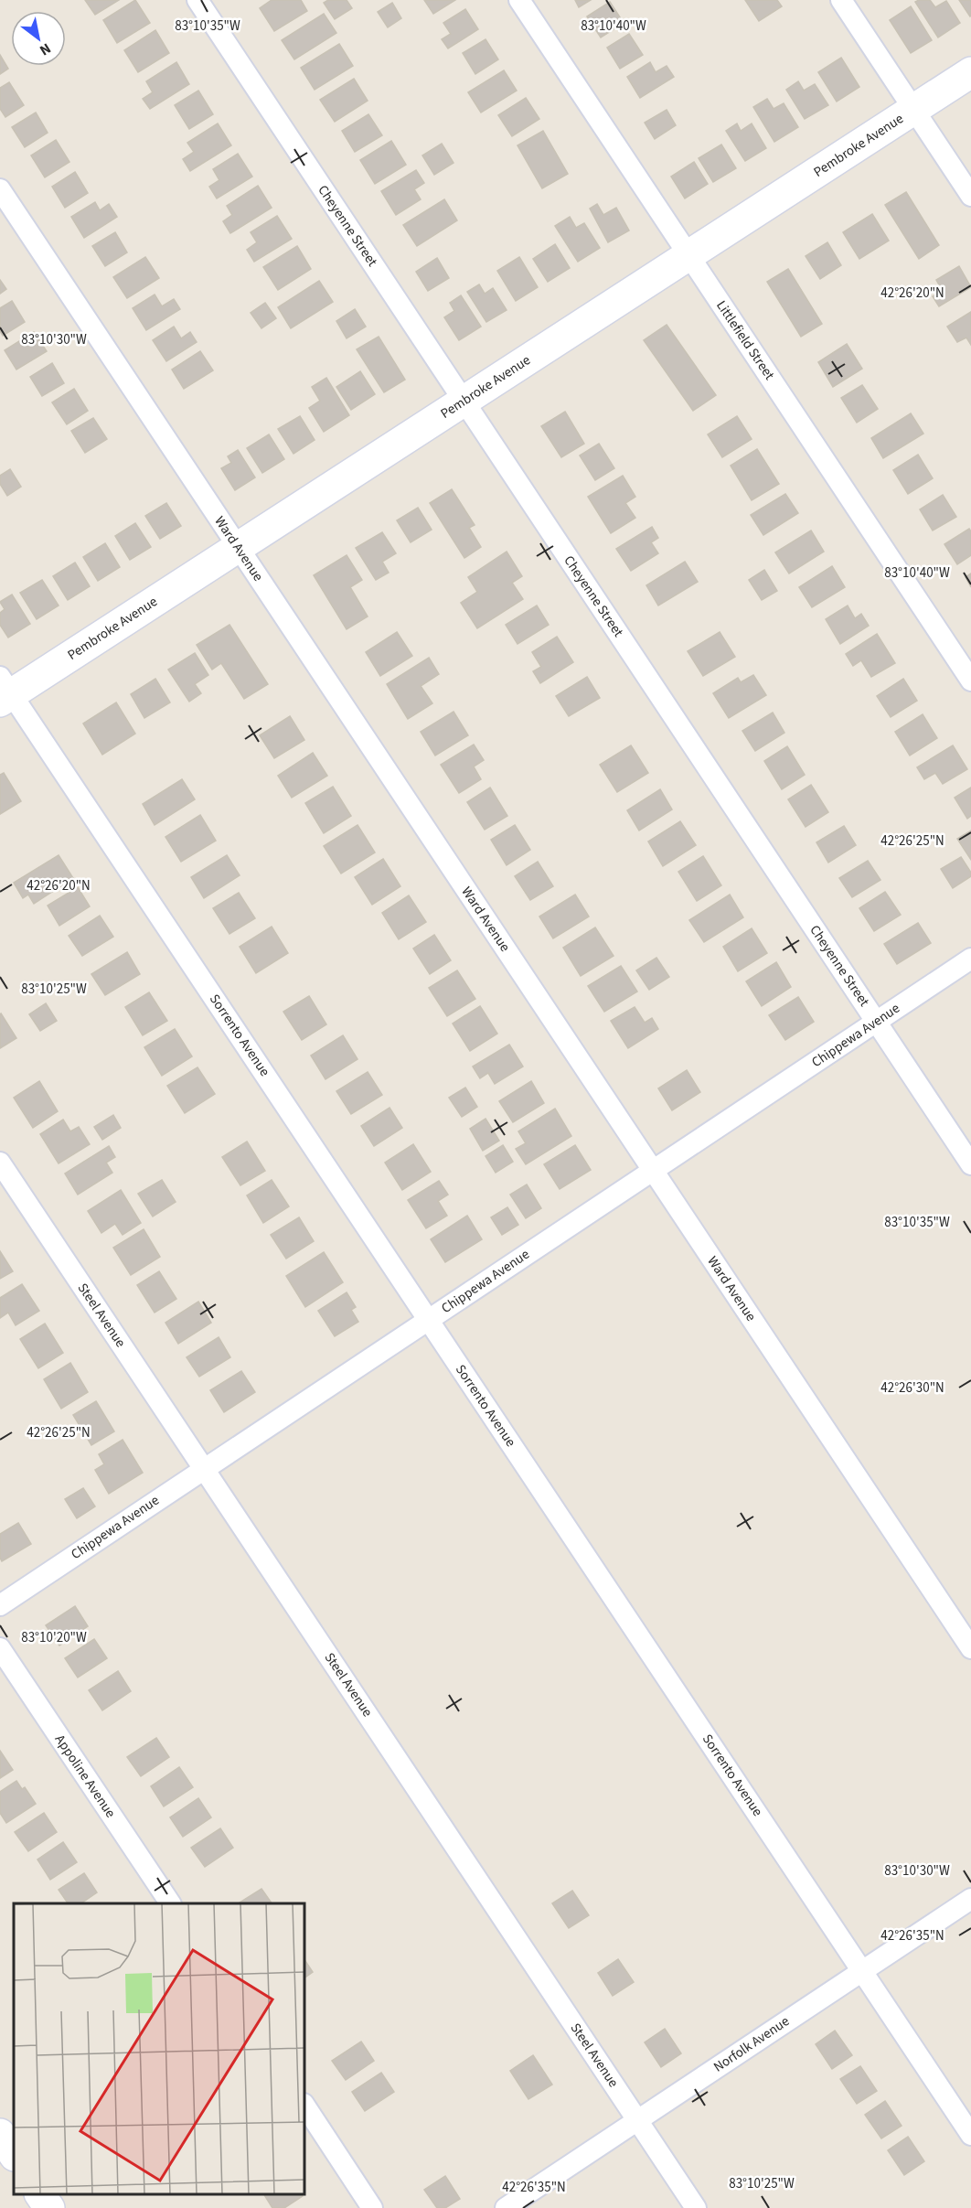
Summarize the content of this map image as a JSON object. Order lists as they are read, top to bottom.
{
  "streets": {
    "street": [
      "Pembroke Avenue",
      "Cheyenne Street",
      "Littlefield Street",
      "Ward Avenue",
      "Sorrento Avenue",
      "Chippewa Avenue",
      "Steel Avenue",
      "Appoline Avenue",
      "Norfolk Avenue"
    ]
  },
  "crossings": [
    ["Pembroke Avenue", "Cheyenne Street"],
    ["Pembroke Avenue", "Littlefield Street"],
    ["Pembroke Avenue", "Ward Avenue"],
    ["Pembroke Avenue", "Sorrento Avenue"],
    ["Cheyenne Street", "Chippewa Avenue"],
    ["Ward Avenue", "Chippewa Avenue"],
    ["Sorrento Avenue", "Chippewa Avenue"],
    ["Sorrento Avenue", "Norfolk Avenue"],
    ["Chippewa Avenue", "Steel Avenue"],
    ["Steel Avenue", "Norfolk Avenue"]
  ],
  "north": "bottom right",
  "coordinates": [
    "83°10'35\"W",
    "83°10'40\"W",
    "42°26'20\"N",
    "83°10'30\"W",
    "42°26'25\"N",
    "83°10'25\"W",
    "42°26'30\"N",
    "83°10'20\"W",
    "42°26'35\"N"
  ]
}
